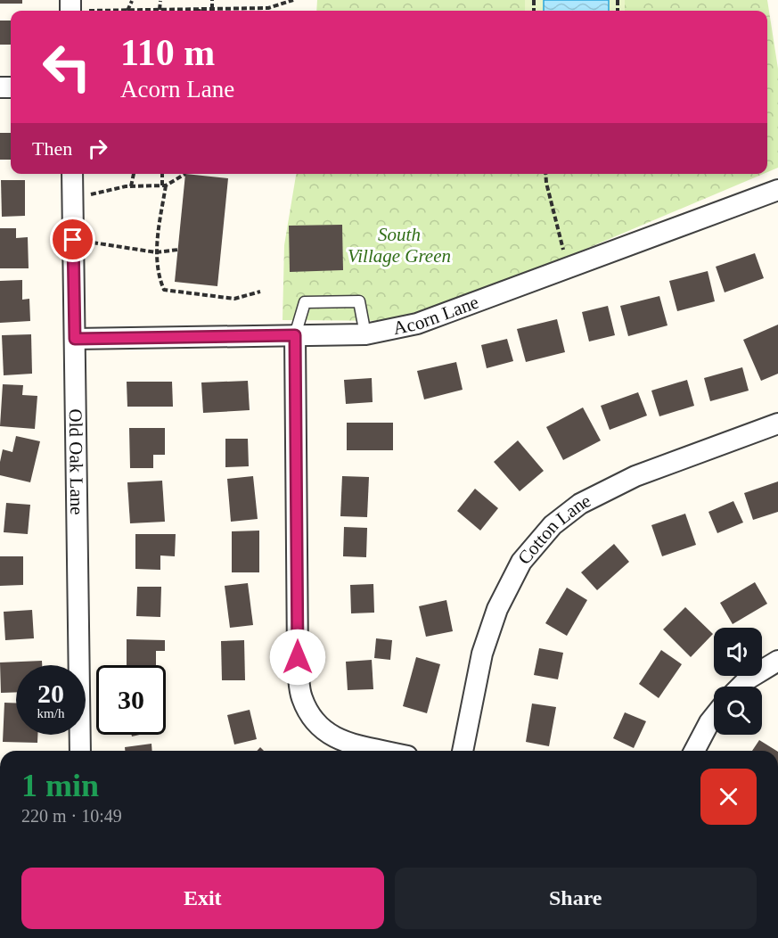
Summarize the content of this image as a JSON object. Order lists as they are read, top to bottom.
{
  "streets": {
    "street": ["Acorn Lane", "Old Oak Lane", "Cotton Lane"]
  },
  "crossings": [
    ["Acorn Lane", "Old Oak Lane"]
  ],
  "parks": ["South Village Green"],
  "page": {
    "turn": ["110 m", "Acorn Lane"],
    "then": "Then",
    "speed": "20 km/h",
    "limit": "30",
    "heading": ["1 min", "220 m · 10:49"],
    "buttons": ["Exit", "Share"]
  }
}
